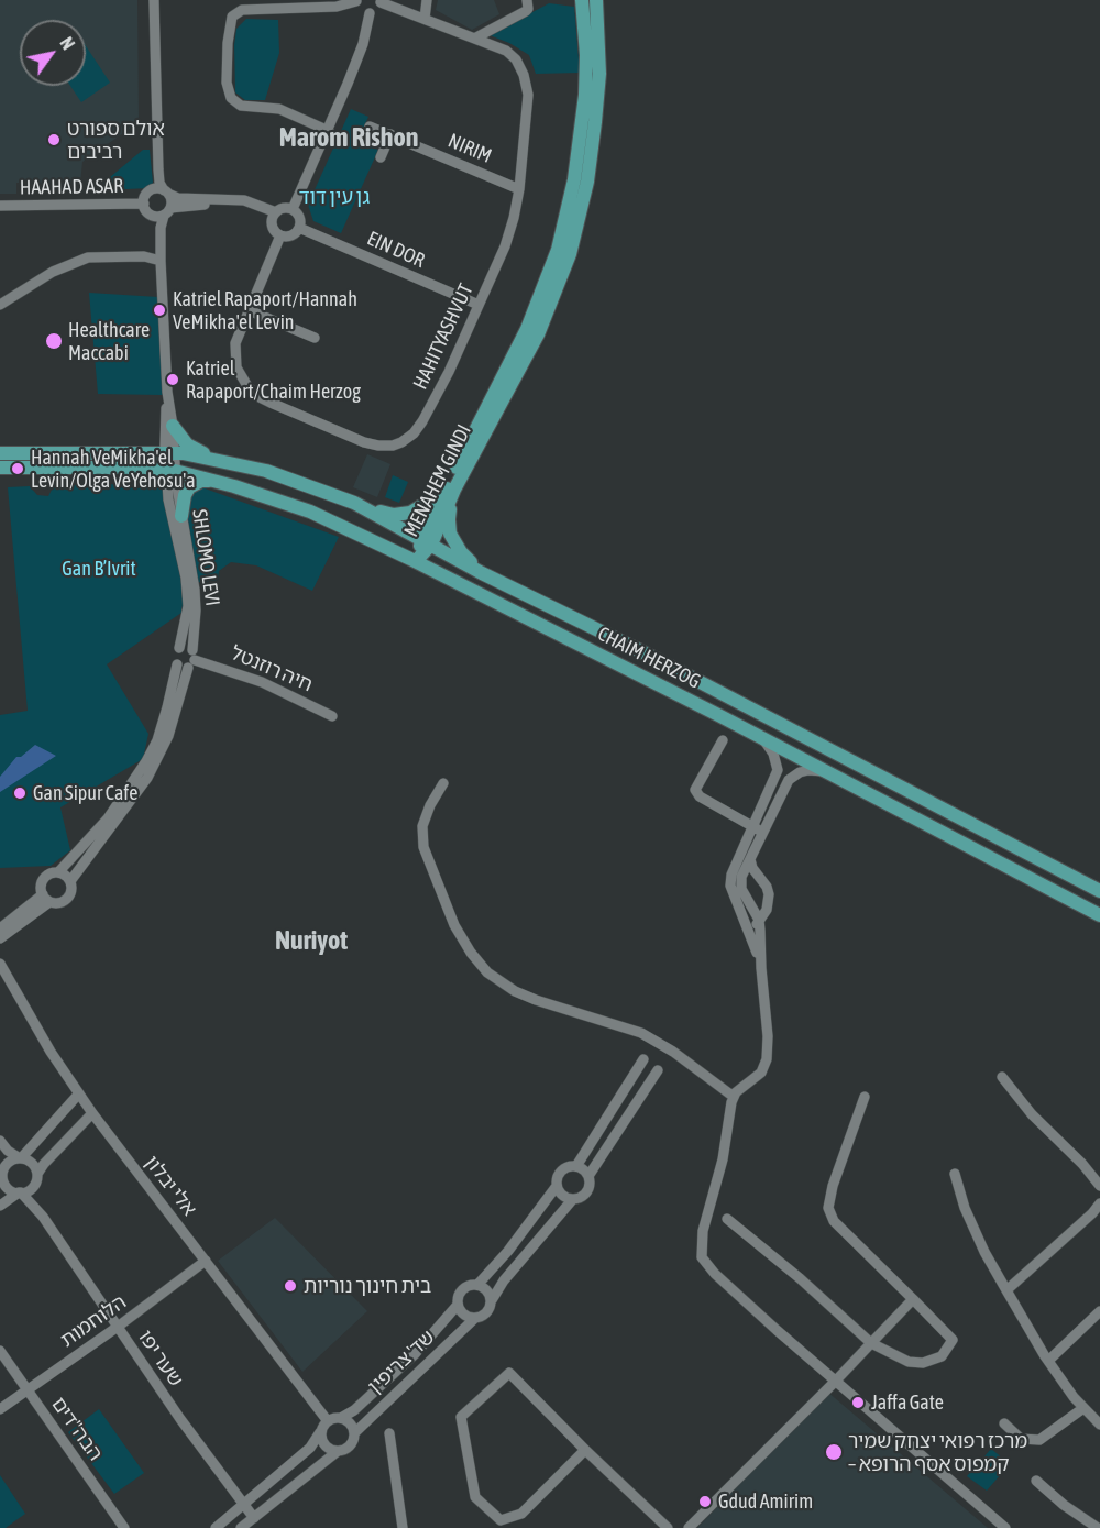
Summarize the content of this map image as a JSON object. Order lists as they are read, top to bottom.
{
  "streets": {
    "main road": ["MENAHEM GINDI", "CHAIM HERZOG"],
    "street": [
      "NIRIM",
      "HAAHAD ASAR",
      "EIN DOR",
      "HAHITYASHVUT",
      "SHLOMO LEVI",
      "חיה רוזנטל",
      "אלי יבלון",
      "הלוחמות",
      "שער יפו",
      "שד' צריפין",
      "הבה\"דים"
    ]
  },
  "crossings": [
    ["NIRIM", "HAHITYASHVUT"],
    ["EIN DOR", "HAHITYASHVUT"],
    ["MENAHEM GINDI", "CHAIM HERZOG"],
    ["SHLOMO LEVI", "CHAIM HERZOG"],
    ["SHLOMO LEVI", "חיה רוזנטל"],
    ["אלי יבלון", "הלוחמות"],
    ["אלי יבלון", "שד' צריפין"],
    ["הלוחמות", "שער יפו"],
    ["הלוחמות", "הבה\"דים"]
  ],
  "districts": ["Marom Rishon", "Nuriyot"],
  "parks": ["גן עין דוד", "Gan B’Ivrit"],
  "places": [
    "אולם ספורט רביבים",
    "Katriel Rapaport/Hannah VeMikha'el Levin",
    "Healthcare Maccabi",
    "Katriel Rapaport/Chaim Herzog",
    "Hannah VeMikha'el Levin/Olga VeYehosu'a",
    "Gan Sipur Cafe",
    "בית חינוך נוריות",
    "Jaffa Gate",
    "מרכז רפואי יצחק שמיר – קמפוס אסף הרופא",
    "Gdud Amirim"
  ],
  "north": "top right"
}
